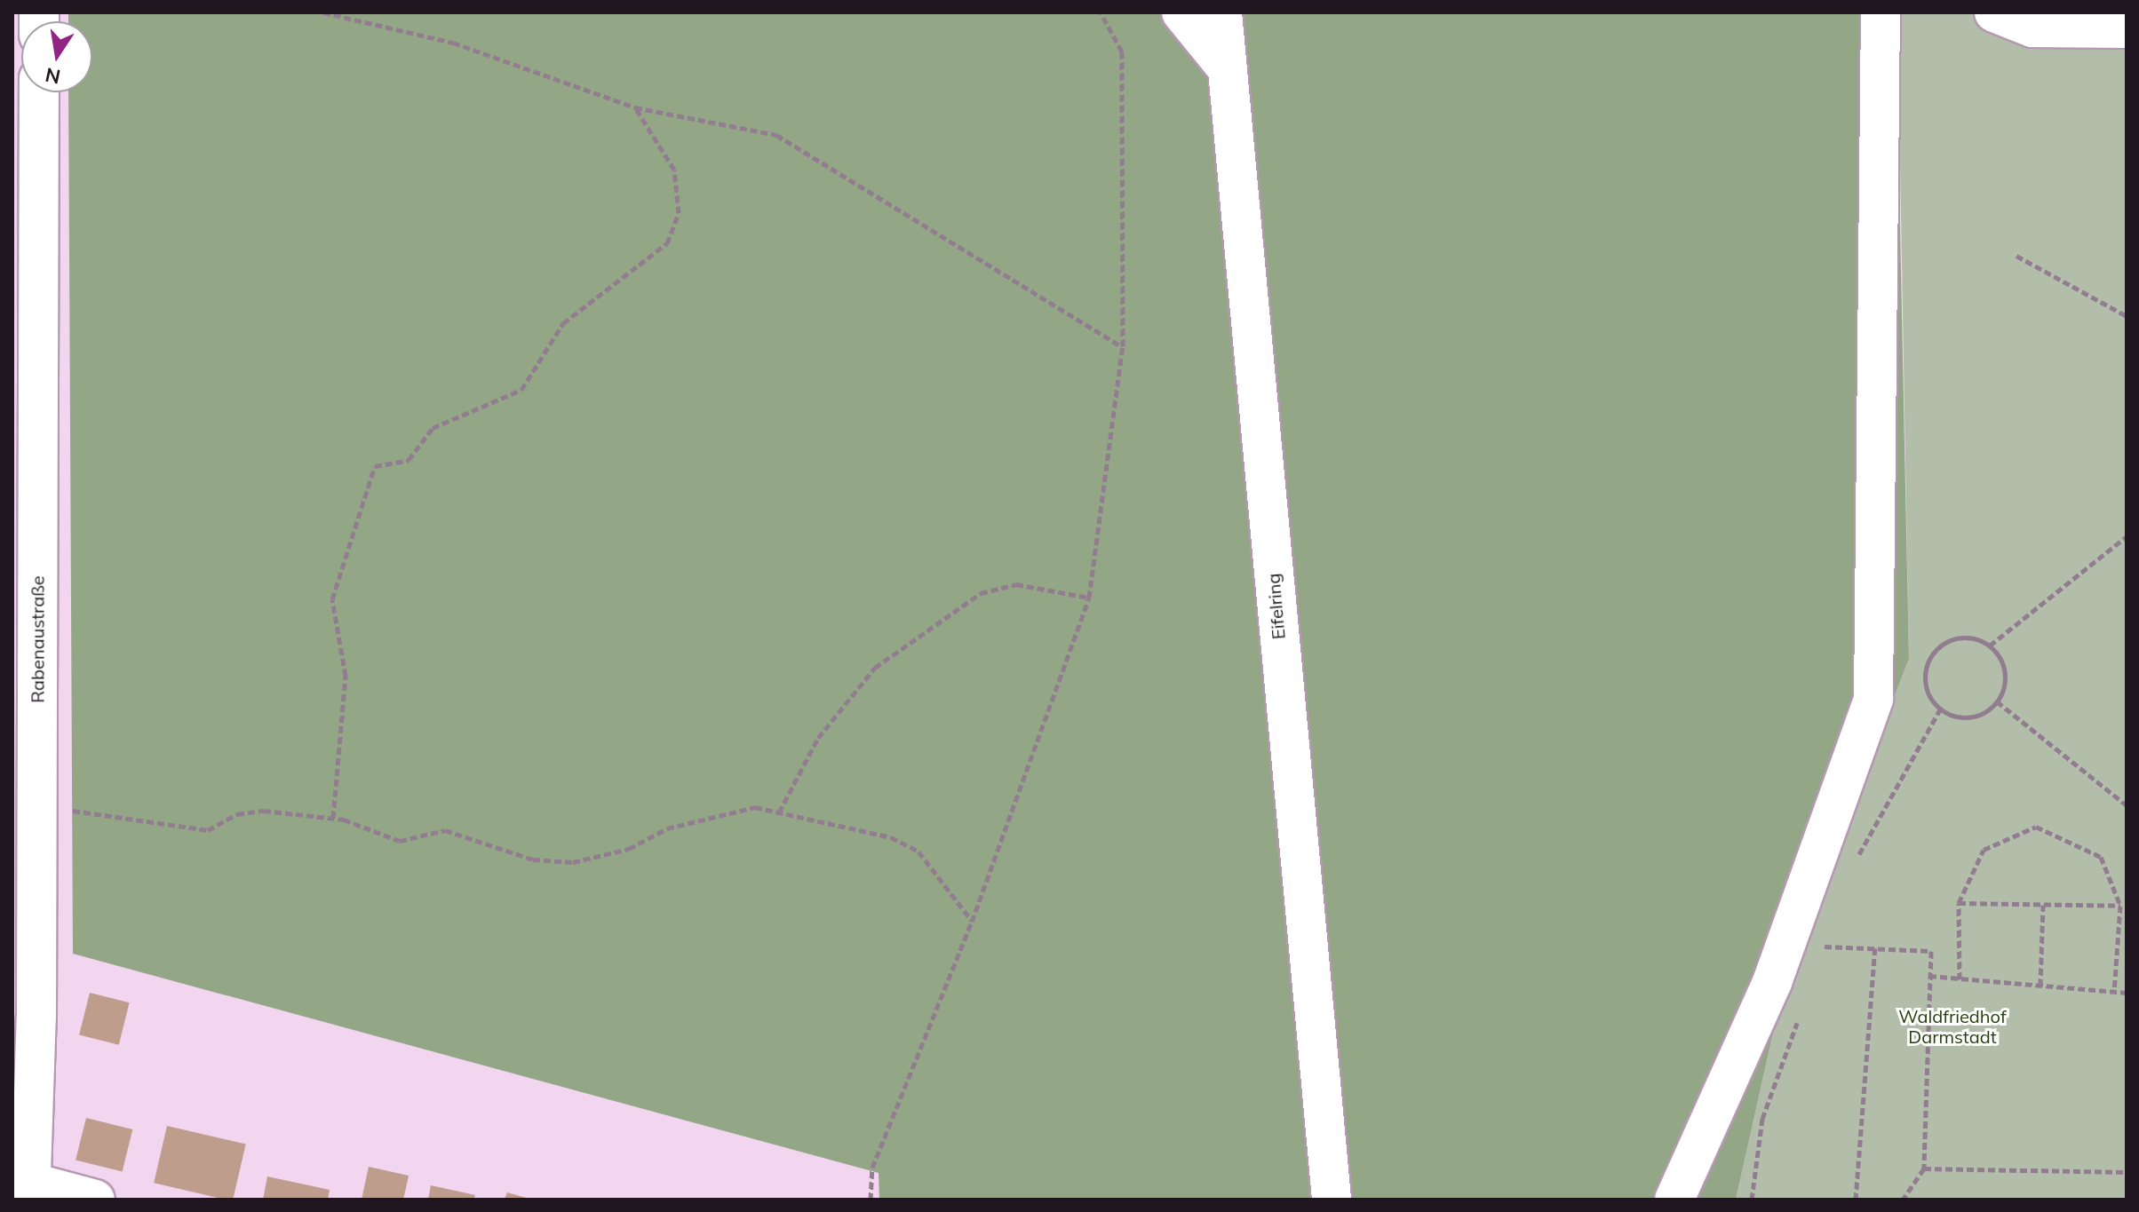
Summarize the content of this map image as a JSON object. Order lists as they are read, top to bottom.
{
  "streets": {
    "street": ["Eifelring", "Rabenaustraße"]
  },
  "parks": ["Waldfriedhof Darmstadt"],
  "north": "bottom"
}
